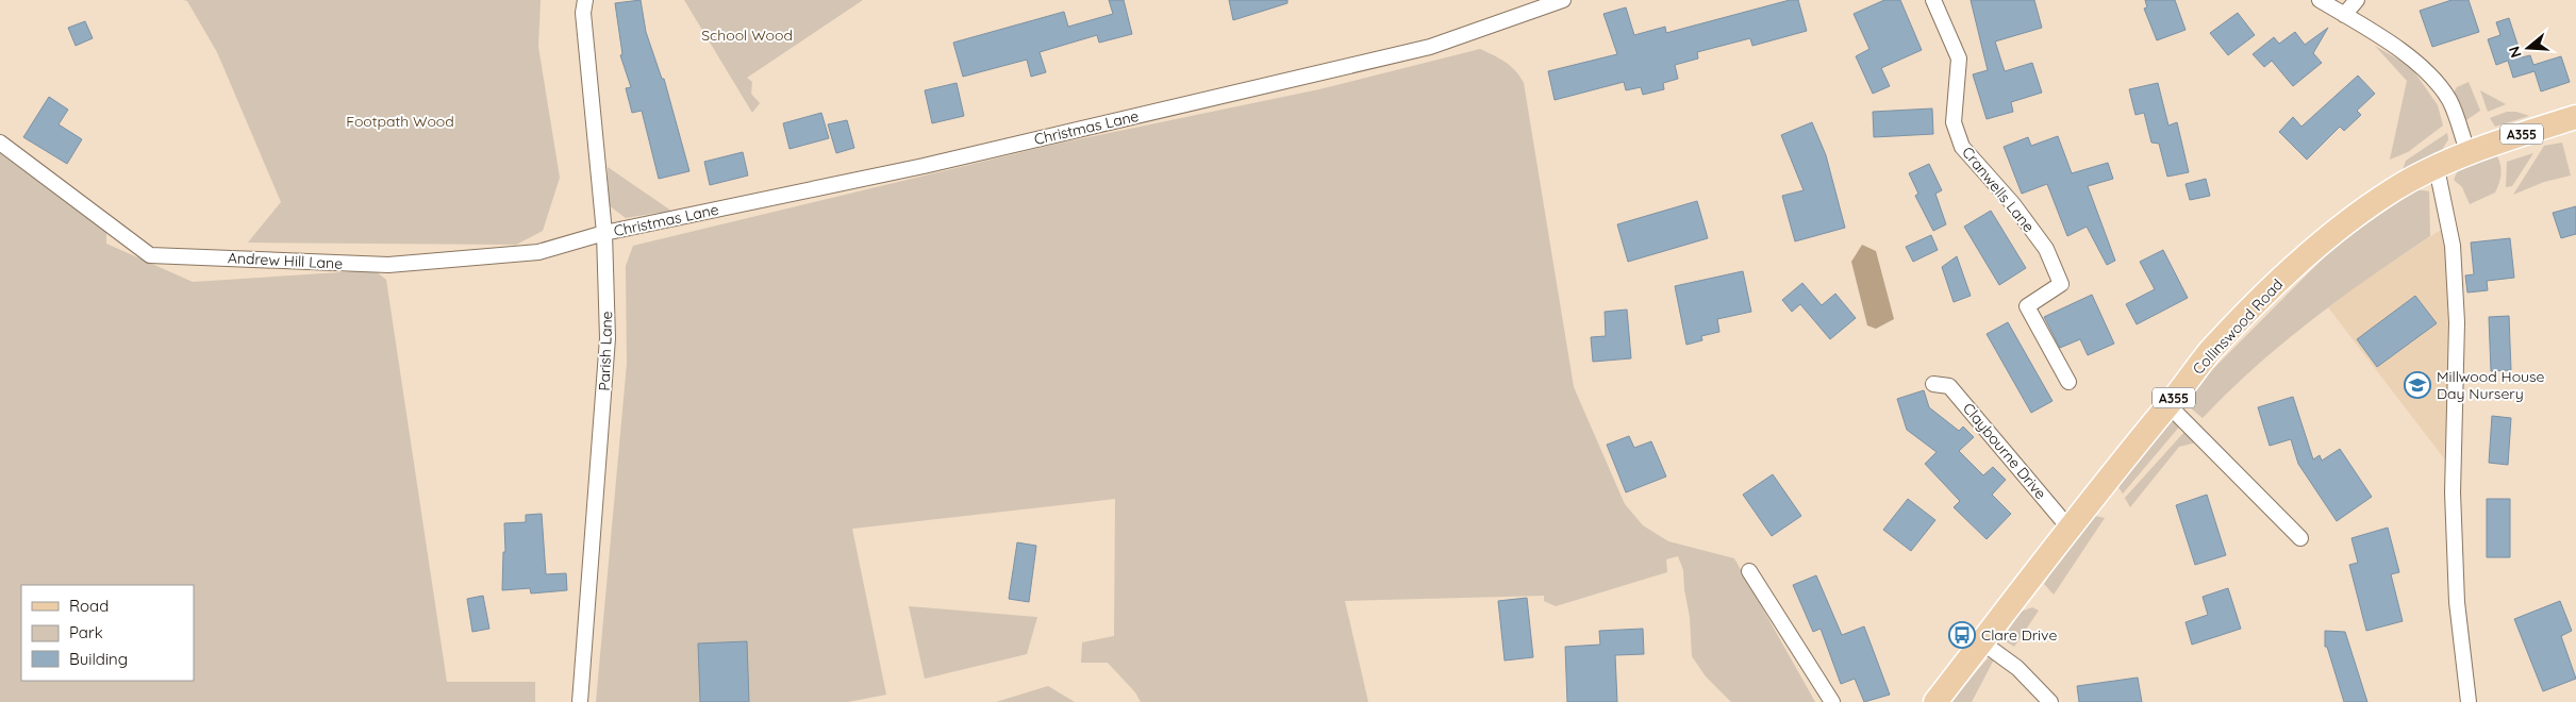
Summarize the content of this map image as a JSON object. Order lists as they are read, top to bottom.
{
  "streets": {
    "main road": ["A355", "Collinswood Road"],
    "street": [
      "Christmas Lane",
      "Cranwells Lane",
      "Andrew Hill Lane",
      "Parish Lane",
      "Claybourne Drive"
    ]
  },
  "crossings": [
    ["Christmas Lane", "Andrew Hill Lane"],
    ["Christmas Lane", "Parish Lane"],
    ["A355", "Collinswood Road"],
    ["Andrew Hill Lane", "Parish Lane"],
    ["Collinswood Road", "Claybourne Drive"]
  ],
  "parks": ["School Wood", "Footpath Wood"],
  "places": {
    "school or university": ["Millwood House Day Nursery"],
    "bus stop": ["Clare Drive"]
  },
  "legend": ["Road", "Park", "Building"],
  "north": "left"
}
